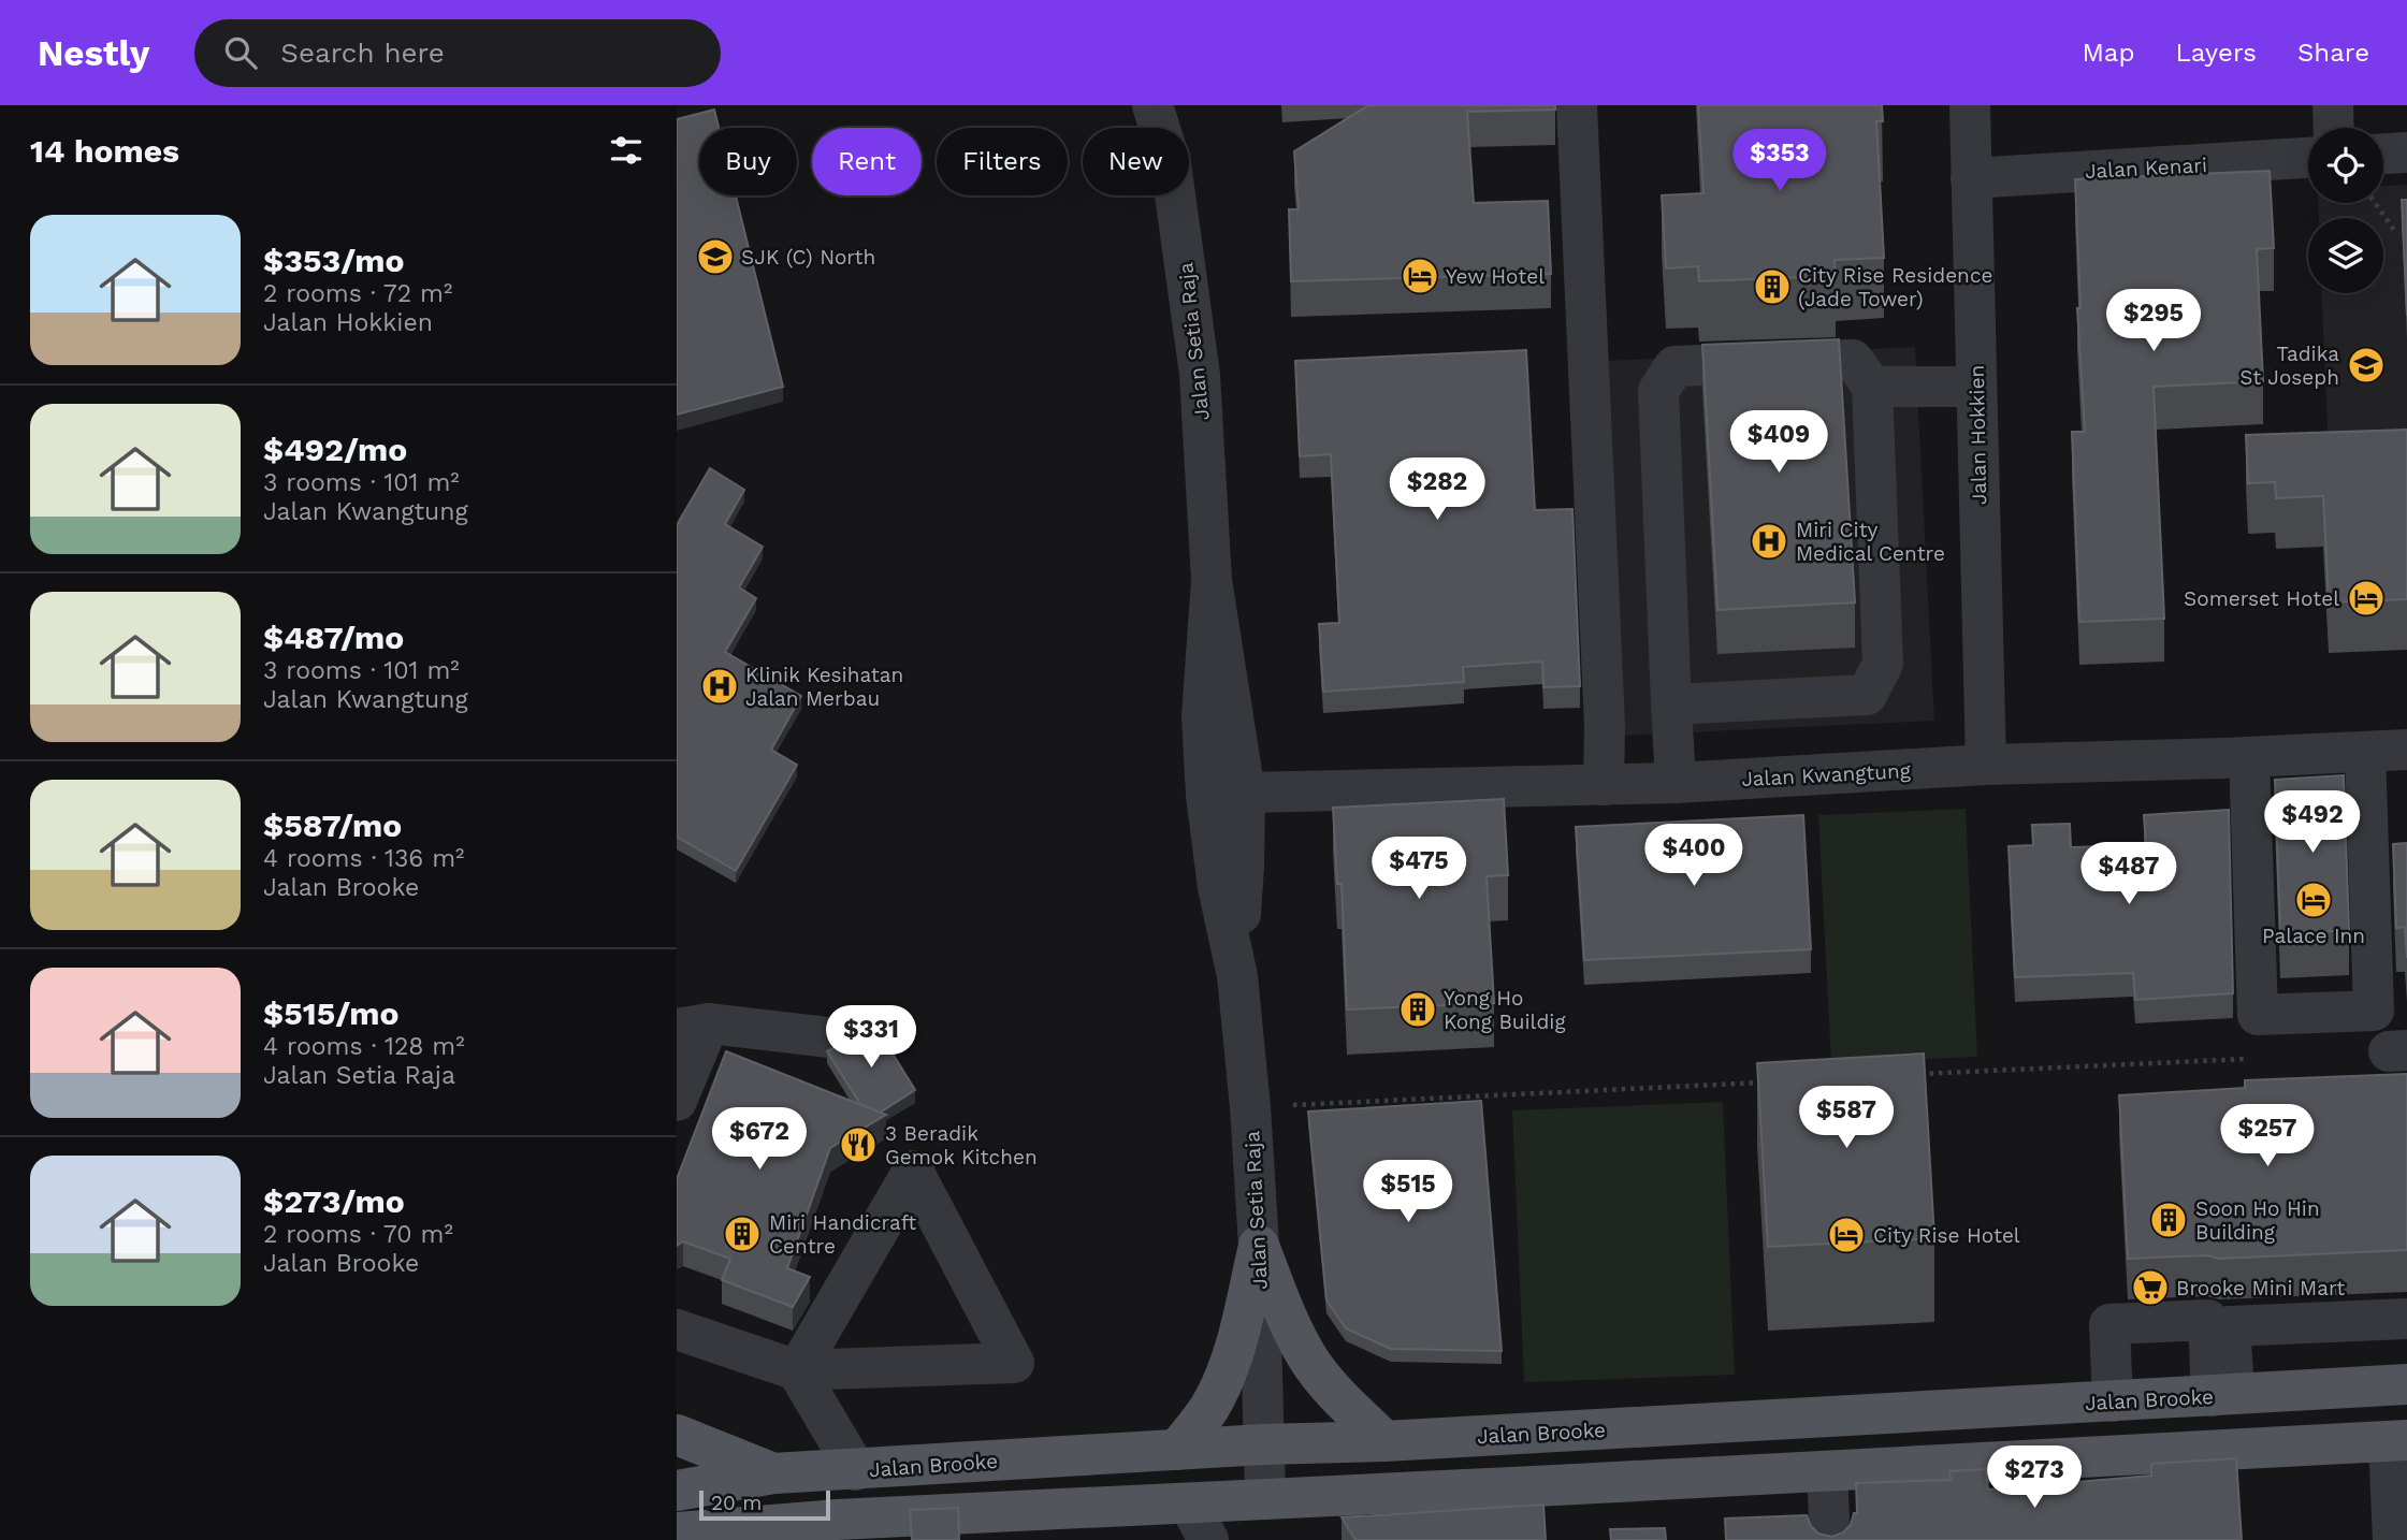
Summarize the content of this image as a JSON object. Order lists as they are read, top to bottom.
{
  "streets": {
    "main road": ["Jalan Brooke"],
    "street": [
      "Jalan Kenari",
      "Jalan Setia Raja",
      "Jalan Hokkien",
      "Jalan Kwangtung"
    ]
  },
  "crossings": [
    ["Jalan Kenari", "Jalan Hokkien"],
    ["Jalan Setia Raja", "Jalan Kwangtung"],
    ["Jalan Setia Raja", "Jalan Brooke"],
    ["Jalan Hokkien", "Jalan Kwangtung"]
  ],
  "places": {
    "school or university": ["SJK (C) North", "Tadika St Joseph"],
    "hotel": [
      "Yew Hotel",
      "Somerset Hotel",
      "Palace Inn",
      "City Rise Hotel"
    ],
    "building": [
      "City Rise Residence (Jade Tower)",
      "Yong Ho Kong Buildig",
      "Soon Ho Hin Building",
      "Miri Handicraft Centre"
    ],
    "hospital": ["Miri City Medical Centre", "Klinik Kesihatan Jalan Merbau"],
    "restaurant": ["3 Beradik Gemok Kitchen"],
    "supermarket": ["Brooke Mini Mart"]
  },
  "scale_bar": "20 m",
  "page": {
    "header": "Nestly",
    "search": "Search here",
    "nav": ["Map", "Layers", "Share"],
    "heading": "14 homes",
    "chip": [
      "Buy",
      "Rent",
      "Filters",
      "New"
    ],
    "price": [
      "$353",
      "$295",
      "$409",
      "$282",
      "$492",
      "$400",
      "$475",
      "$487",
      "$331",
      "$587",
      "$257",
      "$672",
      "$515",
      "$273"
    ],
    "list": [
      {
        "name": "$353/mo",
        "note": "2 rooms · 72 m² · Jalan Hokkien"
      },
      {
        "name": "$492/mo",
        "note": "3 rooms · 101 m² · Jalan Kwangtung"
      },
      {
        "name": "$487/mo",
        "note": "3 rooms · 101 m² · Jalan Kwangtung"
      },
      {
        "name": "$587/mo",
        "note": "4 rooms · 136 m² · Jalan Brooke"
      },
      {
        "name": "$515/mo",
        "note": "4 rooms · 128 m² · Jalan Setia Raja"
      },
      {
        "name": "$273/mo",
        "note": "2 rooms · 70 m² · Jalan Brooke"
      }
    ],
    "scale": "20 m"
  }
}
